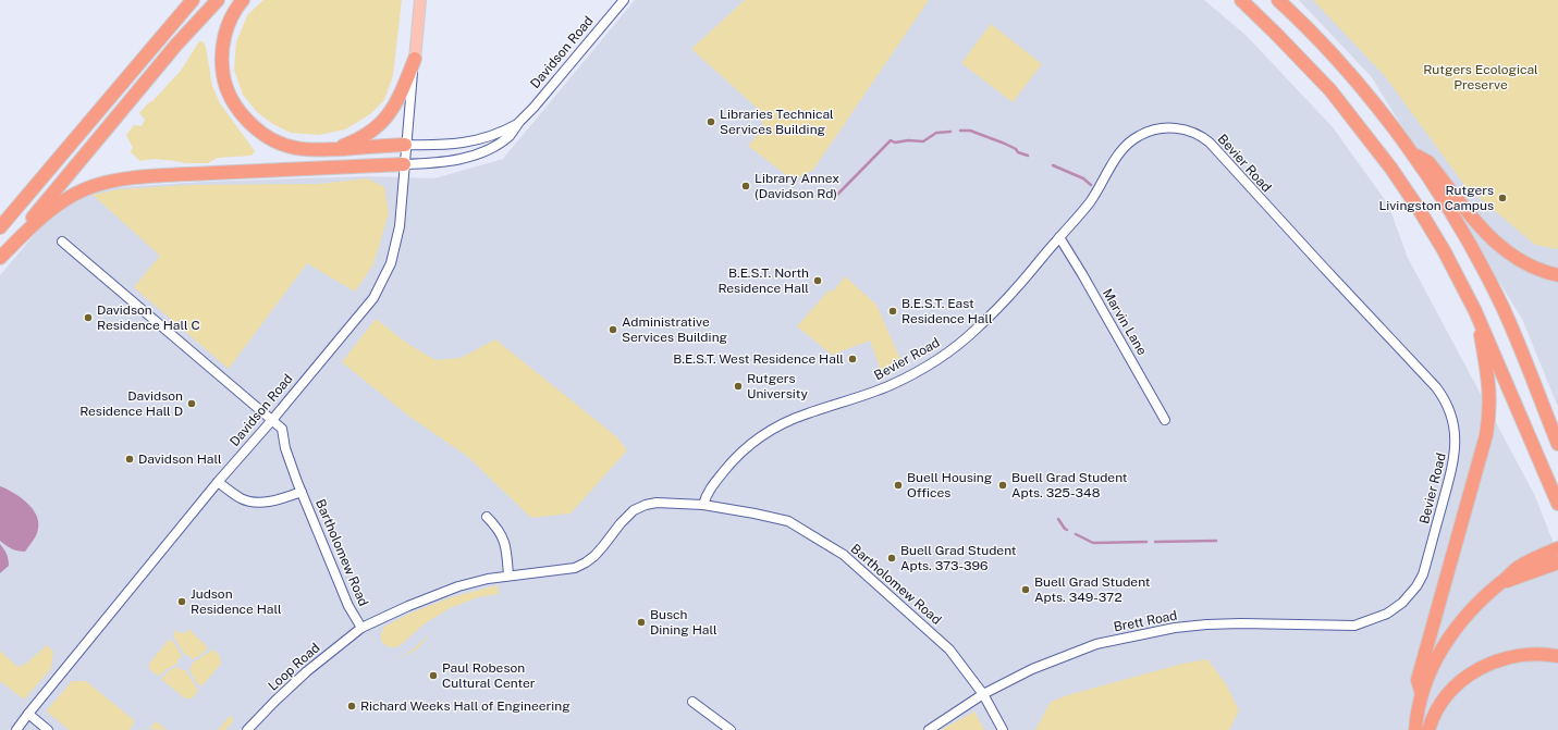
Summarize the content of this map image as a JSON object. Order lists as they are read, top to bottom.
{
  "streets": {
    "main road": ["Davidson Road"],
    "street": [
      "Bevier Road",
      "Marvin Lane",
      "Bartholomew Road",
      "Brett Road",
      "Loop Road"
    ]
  },
  "crossings": [
    ["Davidson Road", "Bartholomew Road"],
    ["Bevier Road", "Marvin Lane"],
    ["Bevier Road", "Bartholomew Road"],
    ["Bevier Road", "Brett Road"],
    ["Bartholomew Road", "Brett Road"],
    ["Bartholomew Road", "Loop Road"]
  ],
  "parks": ["Rutgers Ecological Preserve"],
  "places": [
    "Libraries Technical Services Building",
    "Library Annex (Davidson Rd)",
    "Rutgers Livingston Campus",
    "B.E.S.T. North Residence Hall",
    "B.E.S.T. East Residence Hall",
    "Davidson Residence Hall C",
    "Administrative Services Building",
    "B.E.S.T. West Residence Hall",
    "Rutgers University",
    "Davidson Residence Hall D",
    "Davidson Hall",
    "Buell Housing Offices",
    "Buell Grad Student Apts. 325-348",
    "Buell Grad Student Apts. 373-396",
    "Buell Grad Student Apts. 349-372",
    "Judson Residence Hall",
    "Busch Dining Hall",
    "Paul Robeson Cultural Center",
    "Richard Weeks Hall of Engineering"
  ]
}
